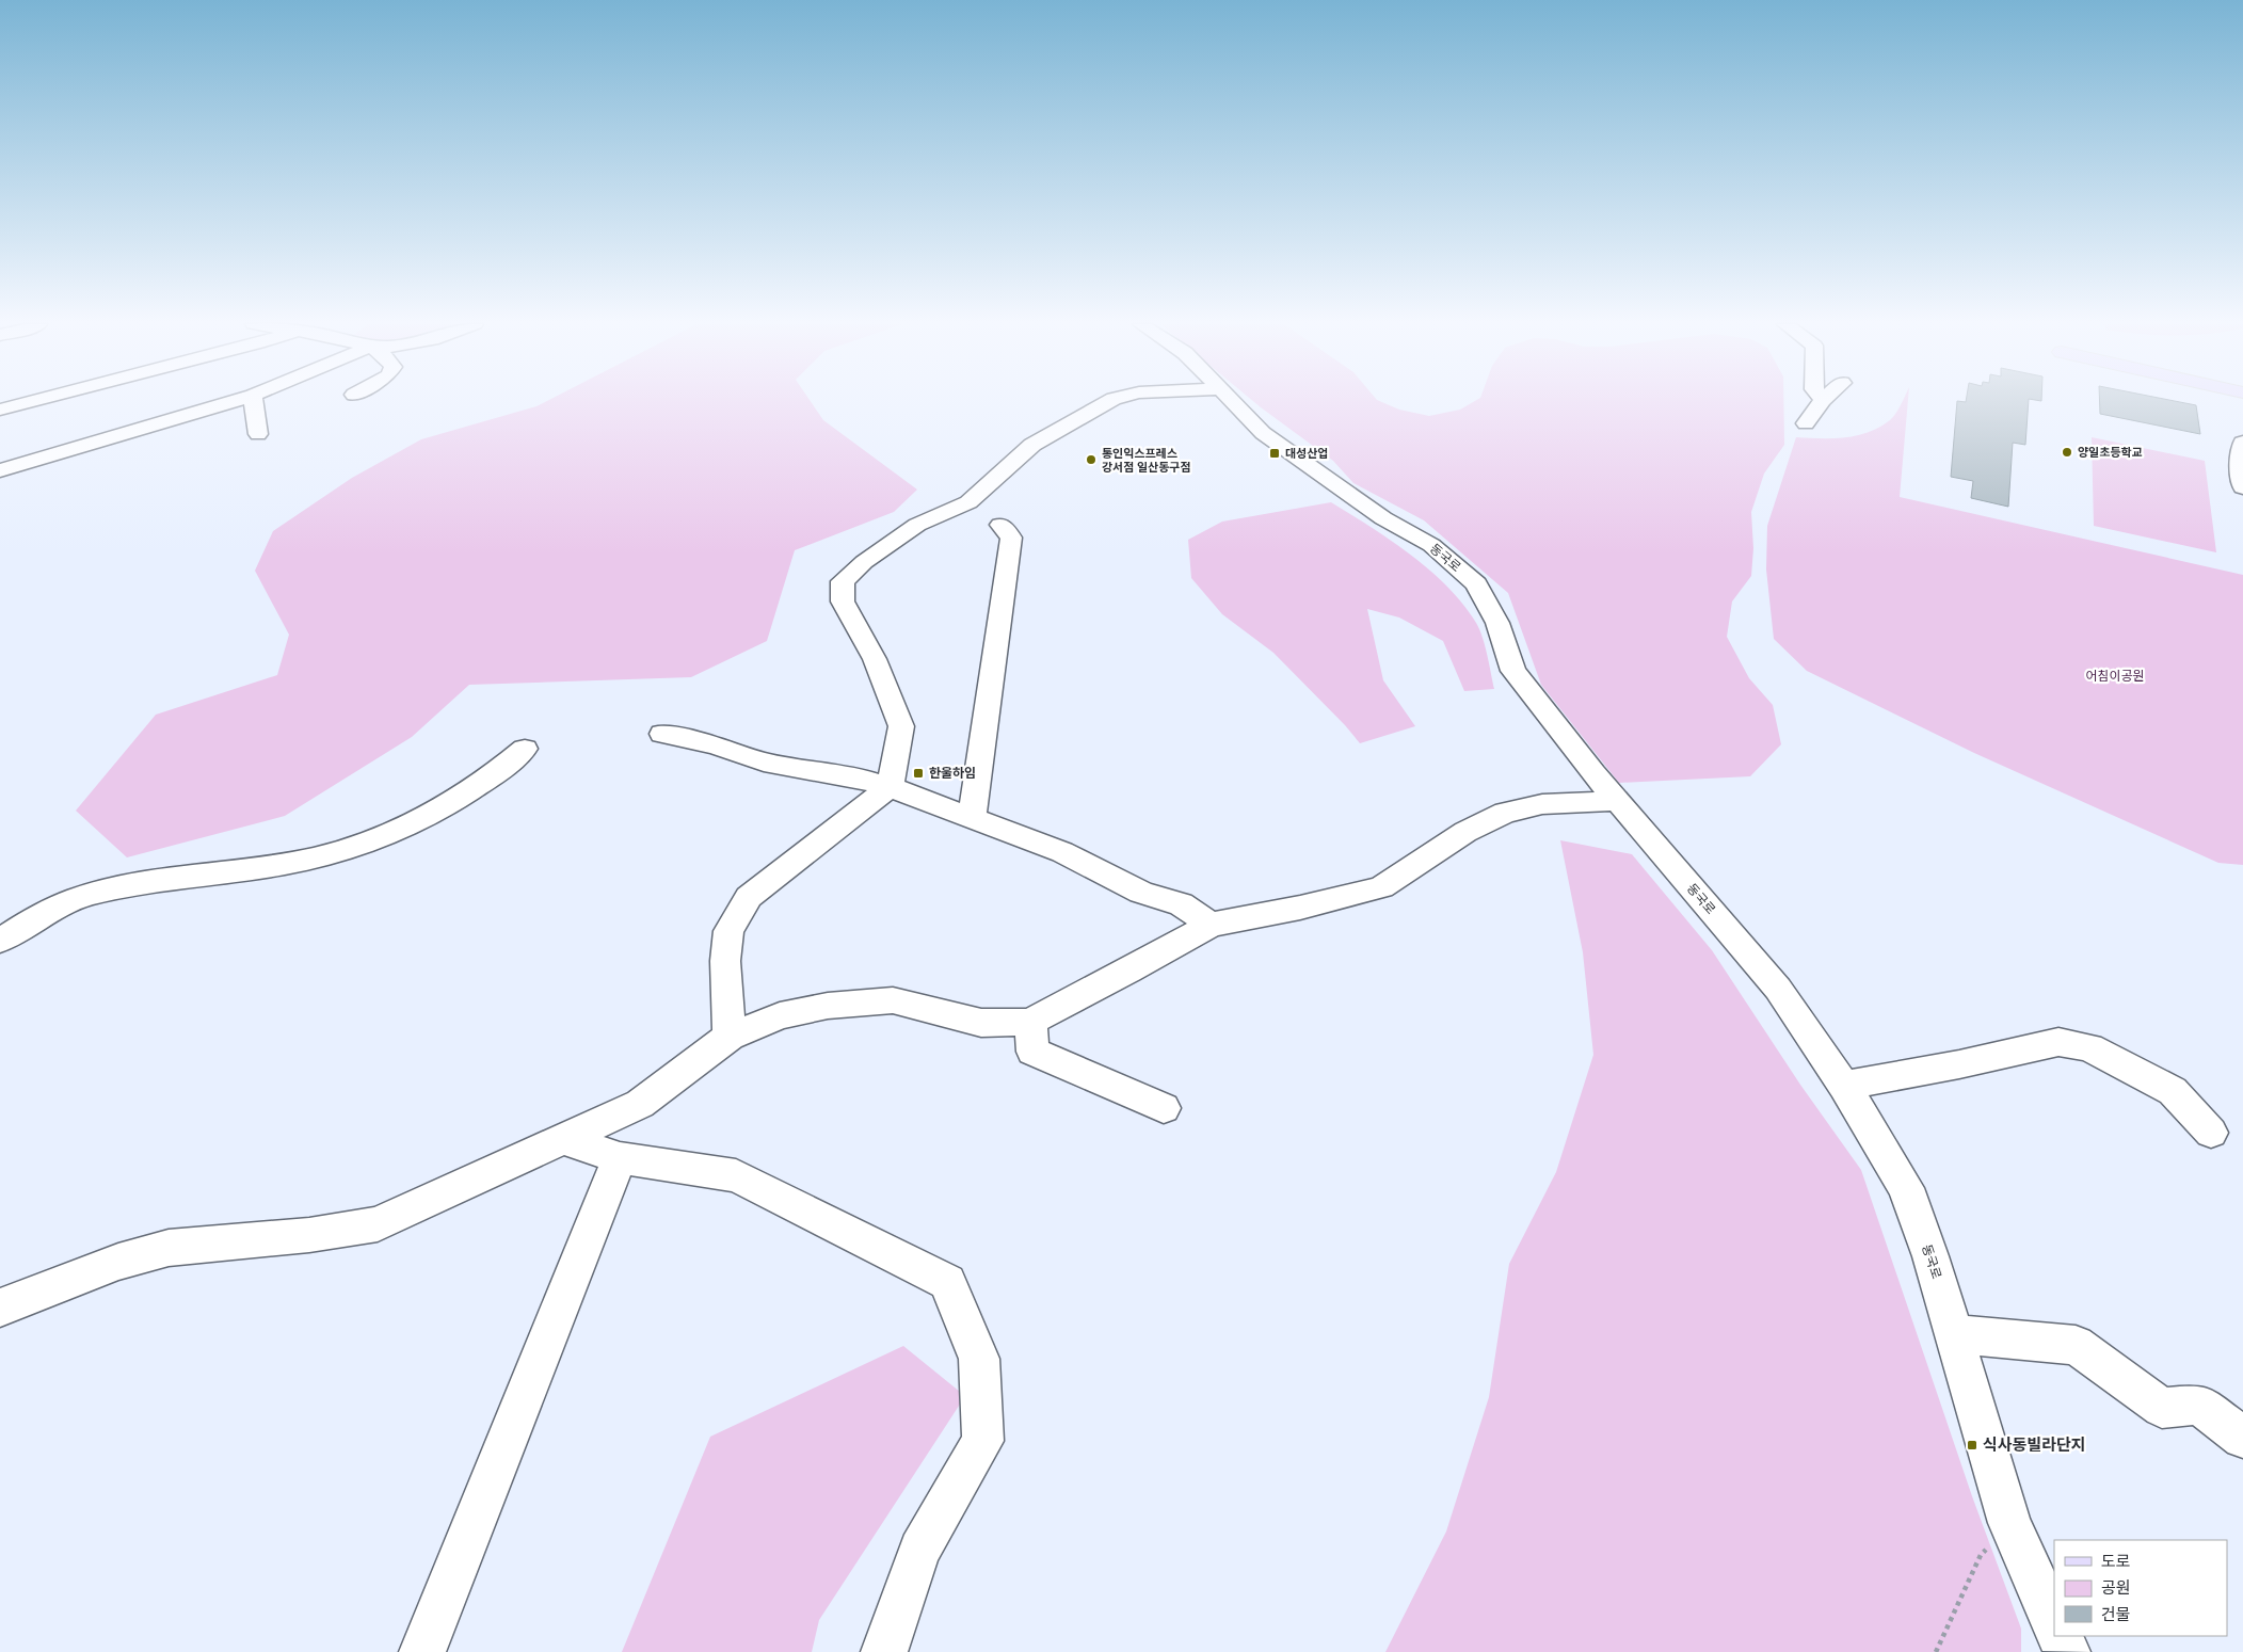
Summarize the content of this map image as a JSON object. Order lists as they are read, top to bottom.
{
  "streets": {
    "street": ["동국로"]
  },
  "parks": ["어침이공원"],
  "places": {
    "other": ["양일초등학교", "통인익스프레스 강서점 일산동구점"],
    "transit": ["대성산업", "한울하임", "식사동빌라단지"]
  },
  "legend": ["도로", "공원", "건물"]
}
